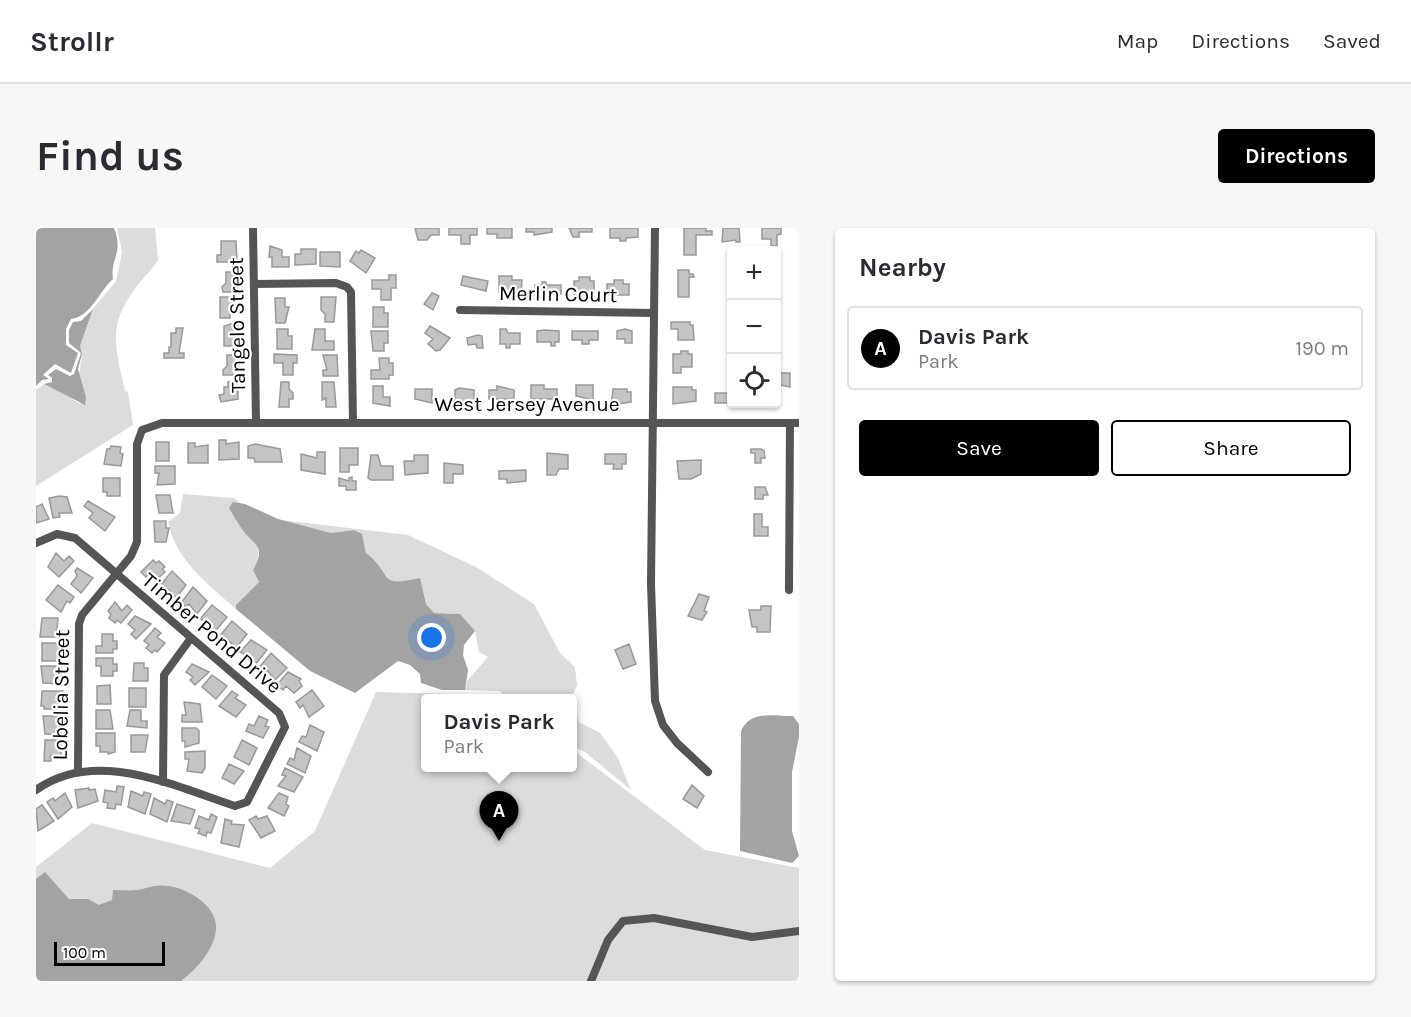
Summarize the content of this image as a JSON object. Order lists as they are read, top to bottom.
{
  "streets": {
    "street": [
      "Merlin Court",
      "Tangelo Street",
      "West Jersey Avenue",
      "Timber Pond Drive",
      "Lobelia Street"
    ]
  },
  "crossings": [
    ["Tangelo Street", "West Jersey Avenue"],
    ["Tangelo Street", "Lobelia Street"],
    ["West Jersey Avenue", "Lobelia Street"],
    ["Timber Pond Drive", "Lobelia Street"]
  ],
  "scale_bar": "100 m",
  "page": {
    "header": "Strollr",
    "nav": ["Map", "Directions", "Saved"],
    "buttons": [
      "Directions",
      ["Save", "Share"]
    ],
    "title": "Find us",
    "heading": "Nearby",
    "map_buttons": ["+", "−"],
    "list": [
      {
        "mark": "A",
        "name": "Davis Park",
        "note": "Park",
        "value": "190 m"
      }
    ],
    "popup": ["Davis Park", "Park"],
    "pins": "A",
    "scale": "100 m"
  }
}
